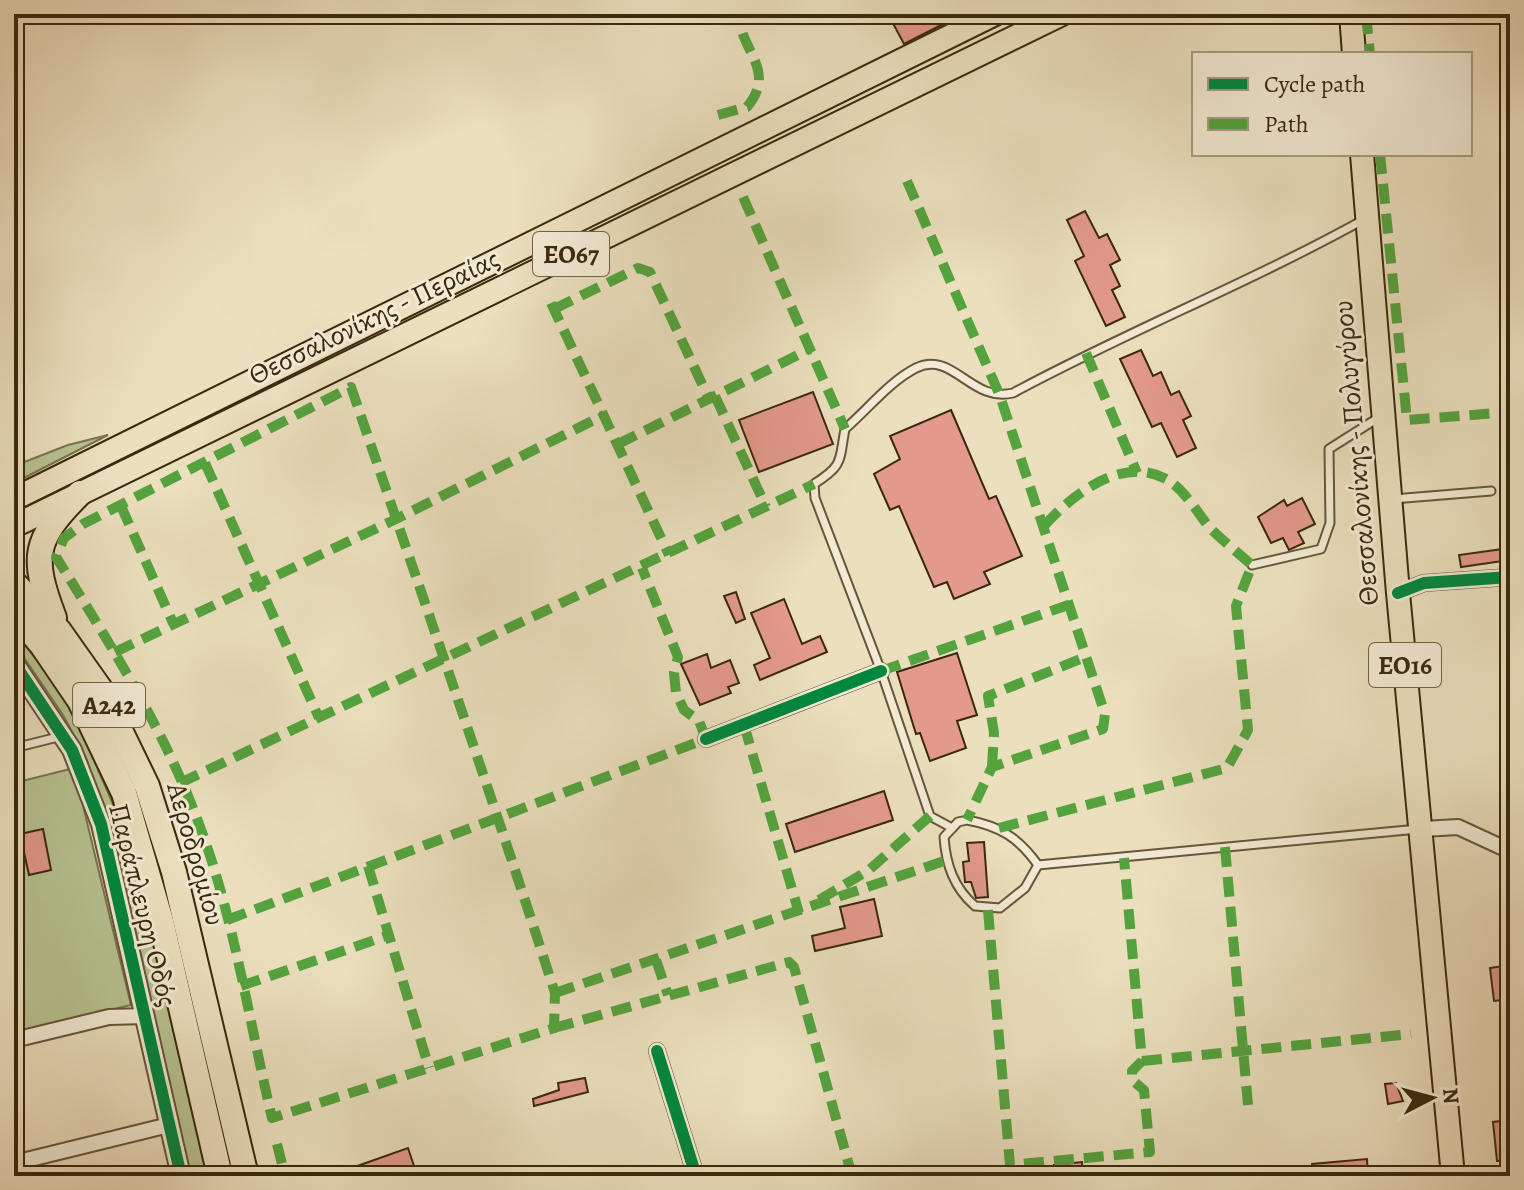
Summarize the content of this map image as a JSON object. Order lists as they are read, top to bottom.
{
  "streets": {
    "highway": ["Α242", "Αεροδρομίου"],
    "main road": [
      "ΕΟ67",
      "Θεσσαλονίκης - Περαίας",
      "Θεσσαλονίκης - Πολυγύρου",
      "ΕΟ16"
    ],
    "street": ["Παράπλευρη Οδός"]
  },
  "legend": ["Cycle path", "Path"],
  "north": "right"
}
